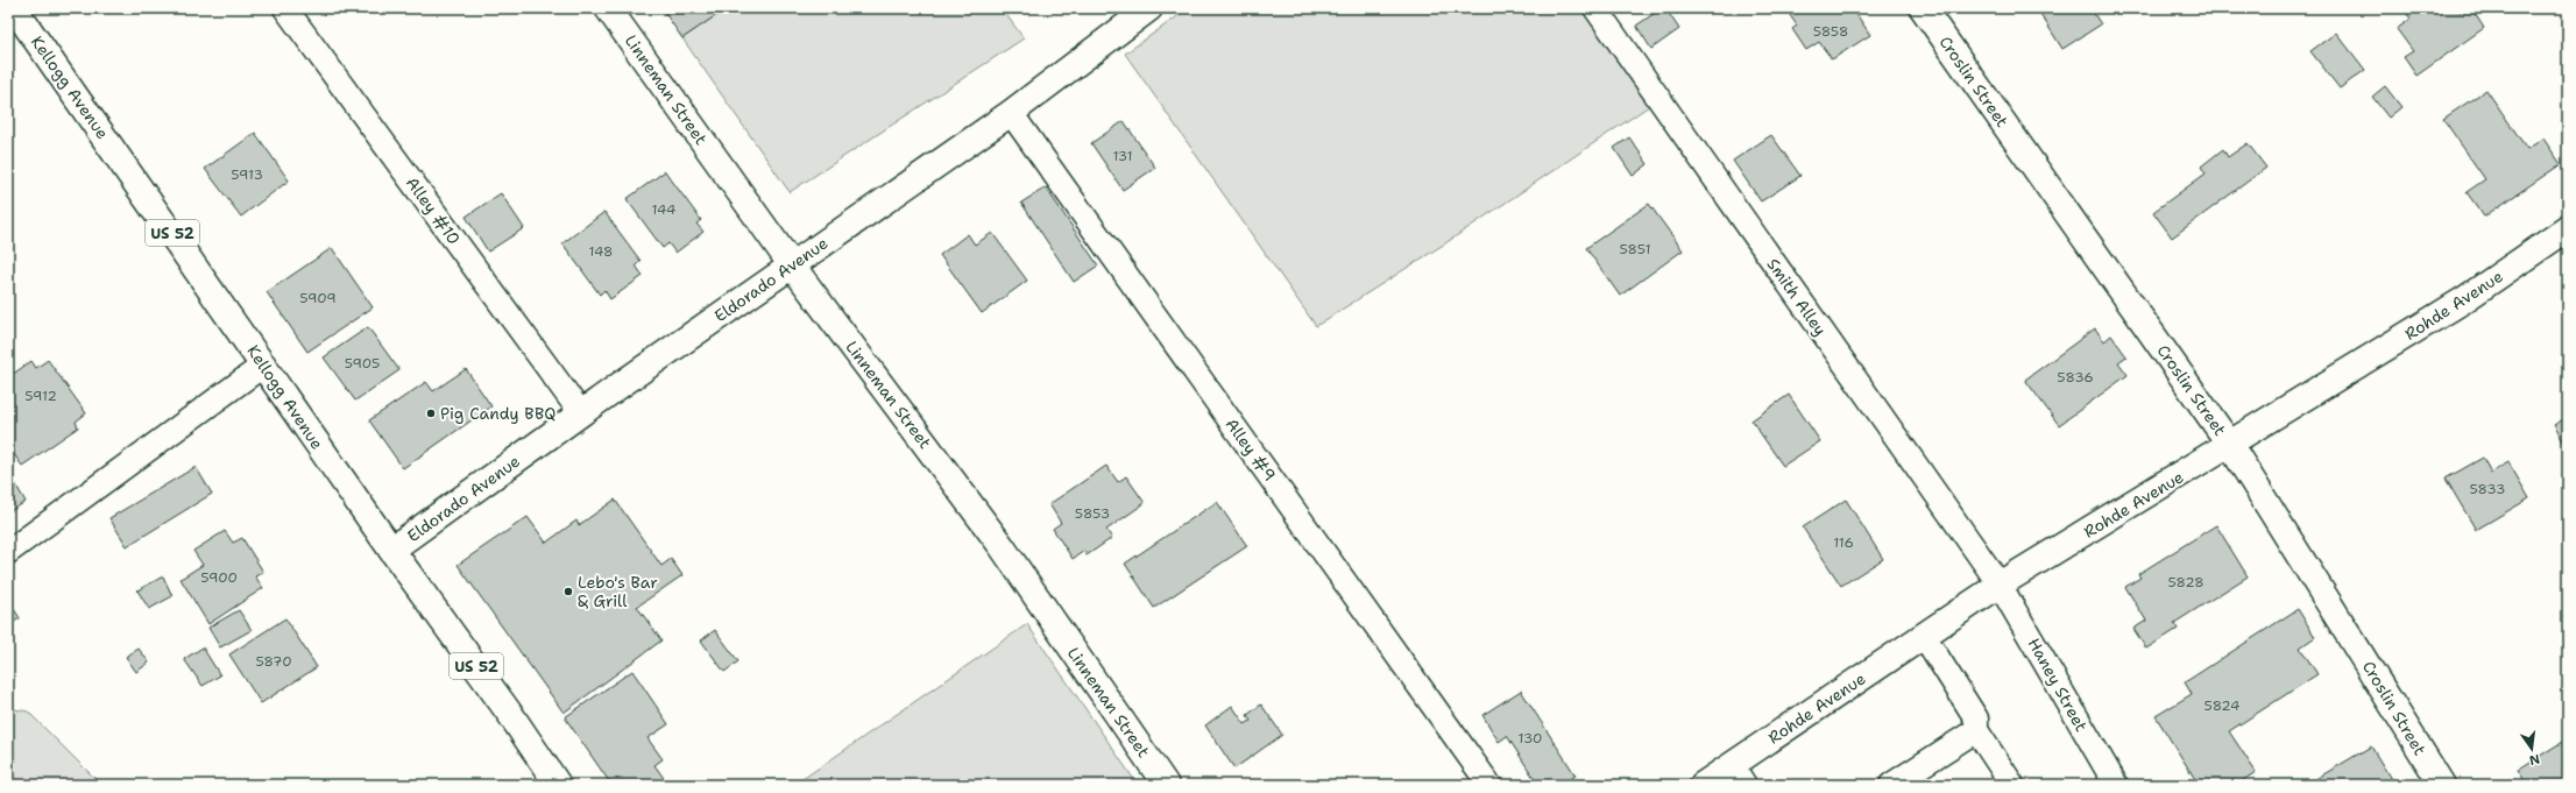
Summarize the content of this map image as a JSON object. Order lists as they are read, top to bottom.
{
  "streets": {
    "street": [
      "Croslin Street",
      "Kellogg Avenue",
      "Linneman Street",
      "US 52",
      "Eldorado Avenue",
      "Rohde Avenue"
    ],
    "lane": [
      "Alley #10",
      "Smith Alley",
      "Alley #9",
      "Haney Street"
    ]
  },
  "crossings": [
    ["Croslin Street", "Rohde Avenue"],
    ["Kellogg Avenue", "Eldorado Avenue"],
    ["Linneman Street", "Eldorado Avenue"],
    ["Alley #10", "Eldorado Avenue"],
    ["Eldorado Avenue", "Alley #9"],
    ["Smith Alley", "Rohde Avenue"],
    ["Smith Alley", "Haney Street"],
    ["Rohde Avenue", "Haney Street"]
  ],
  "places": ["Pig Candy BBQ", "Lebo's Bar & Grill"],
  "house_numbers": [
    "5858",
    "131",
    "5913",
    "144",
    "5851",
    "148",
    "5909",
    "5905",
    "5836",
    "5912",
    "5833",
    "5853",
    "116",
    "5900",
    "5828",
    "5870",
    "5824",
    "130"
  ],
  "north": "bottom"
}
